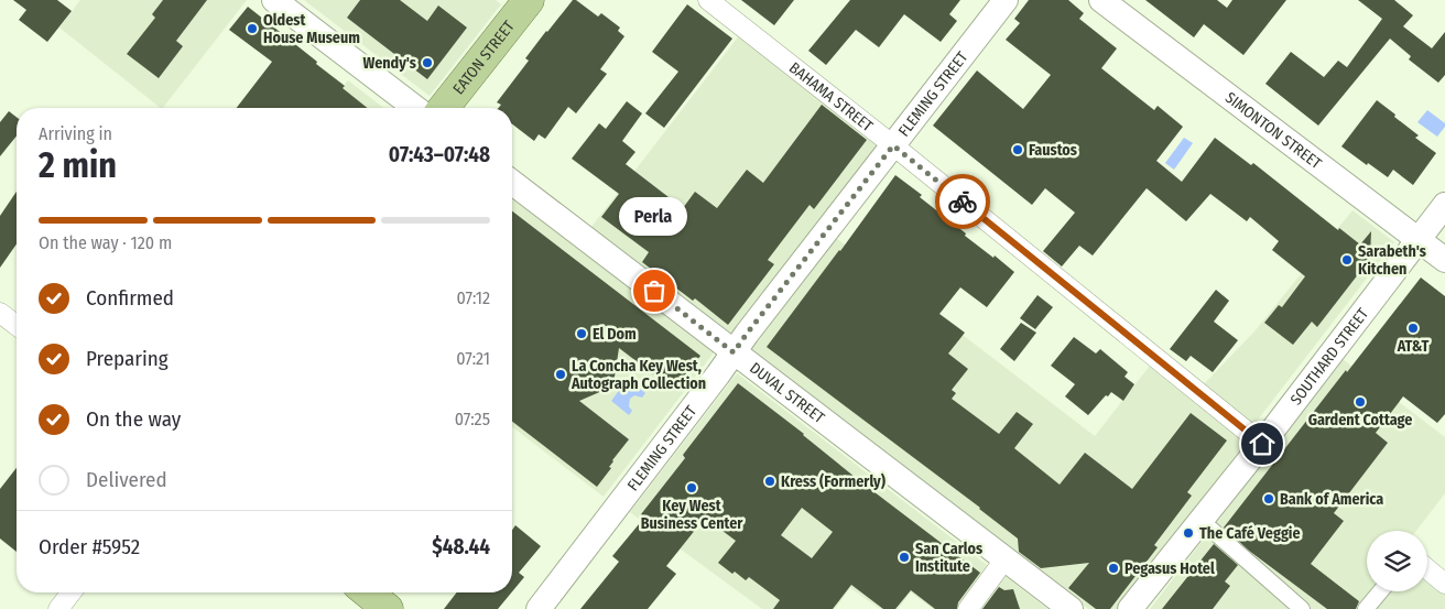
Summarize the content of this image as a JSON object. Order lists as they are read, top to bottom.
{
  "streets": {
    "main road": ["EATON STREET"],
    "street": [
      "FLEMING STREET",
      "BAHAMA STREET",
      "SIMONTON STREET",
      "SOUTHARD STREET",
      "DUVAL STREET"
    ]
  },
  "crossings": [
    ["FLEMING STREET", "BAHAMA STREET"],
    ["FLEMING STREET", "DUVAL STREET"],
    ["BAHAMA STREET", "SOUTHARD STREET"],
    ["SIMONTON STREET", "SOUTHARD STREET"]
  ],
  "places": [
    "Oldest House Museum",
    "Wendy's",
    "Faustos",
    "Sarabeth's Kitchen",
    "Perla",
    "AT&T",
    "El Dom",
    "La Concha Key West, Autograph Collection",
    "Gardent Cottage",
    "Kress (Formerly)",
    "Key West Business Center",
    "Bank of America",
    "The Café Veggie",
    "San Carlos Institute",
    "Pegasus Hotel"
  ],
  "page": {
    "heading": ["2 min", "Arriving in", "07:43–07:48"],
    "panel": ["Order #5952", "$48.44"],
    "bubble": "Perla",
    "bar": "On the way · 120 m",
    "list": [
      ["Confirmed", "07:12"],
      ["Preparing", "07:21"],
      ["On the way", "07:25"],
      "Delivered"
    ]
  }
}
